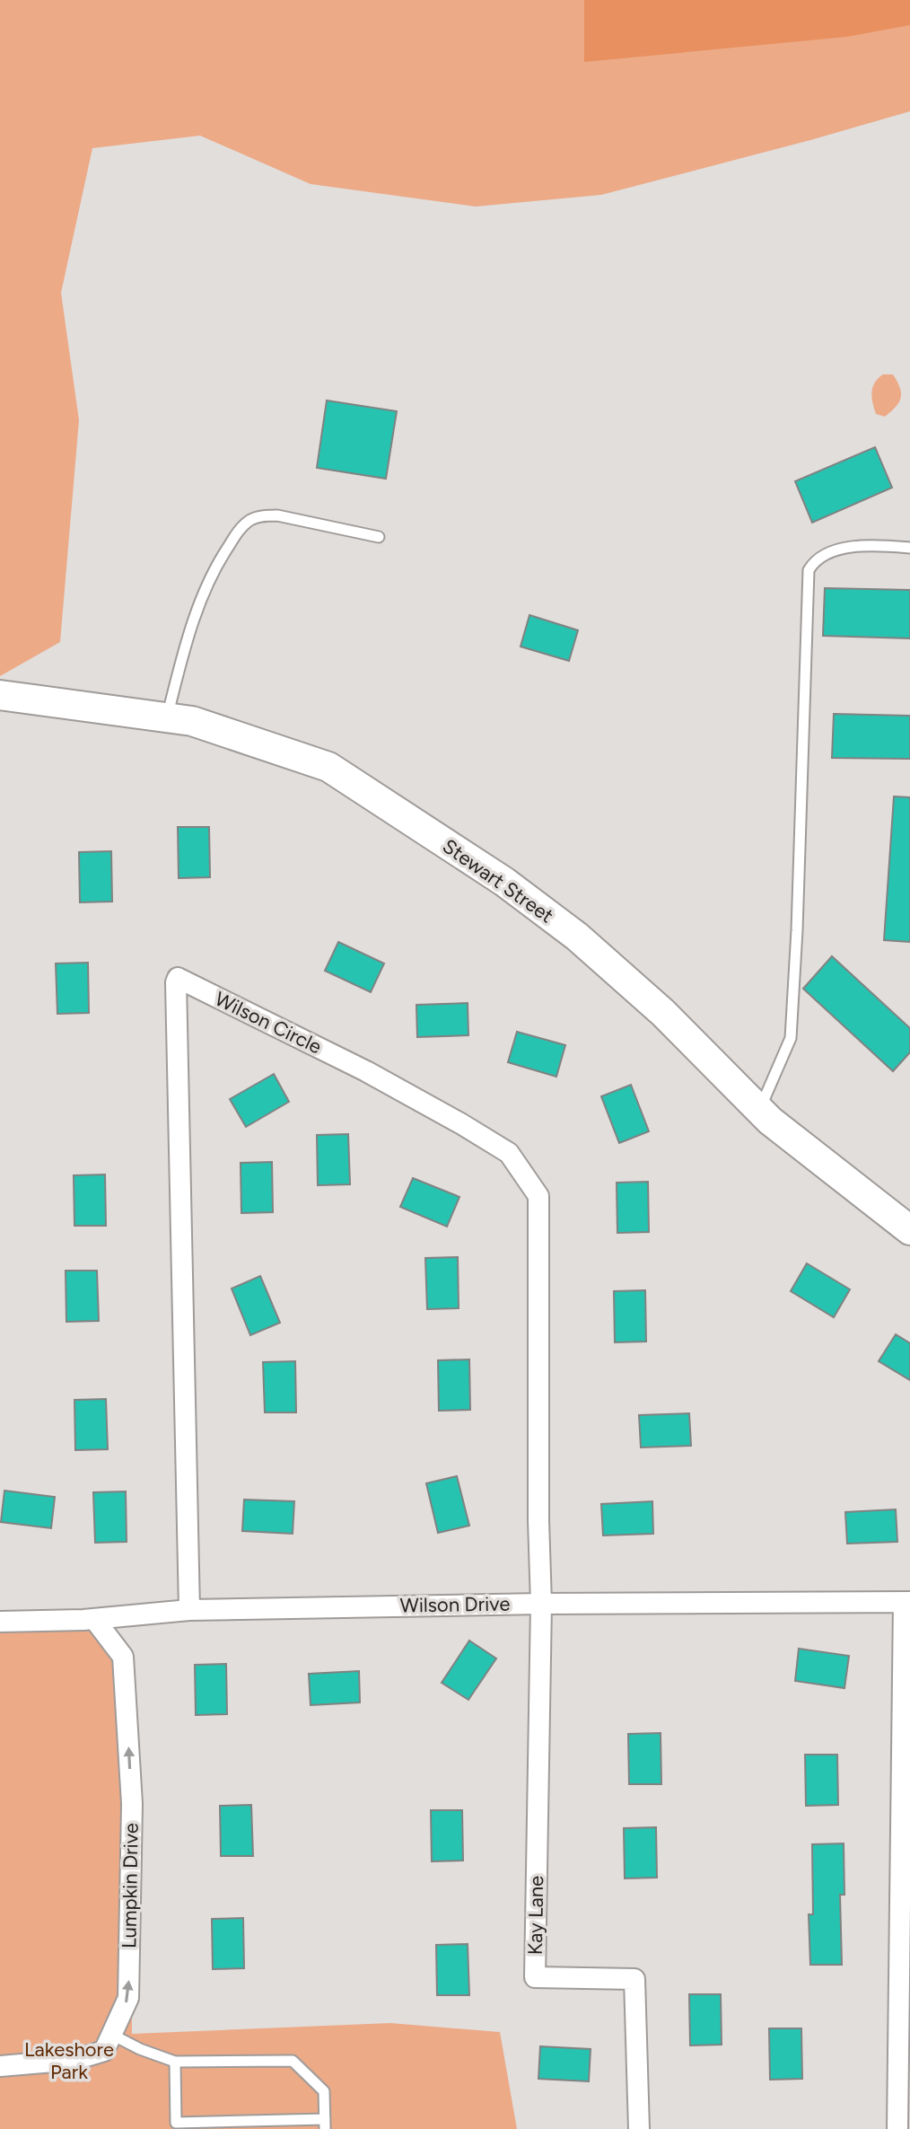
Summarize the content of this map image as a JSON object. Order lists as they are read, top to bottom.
{
  "streets": {
    "street": [
      "Stewart Street",
      "Wilson Circle",
      "Wilson Drive",
      "Lumpkin Drive",
      "Kay Lane"
    ]
  },
  "crossings": [
    ["Wilson Circle", "Wilson Drive"],
    ["Wilson Circle", "Kay Lane"],
    ["Wilson Drive", "Lumpkin Drive"],
    ["Wilson Drive", "Kay Lane"]
  ],
  "one_way": ["Lumpkin Drive"],
  "parks": ["Lakeshore Park"]
}
